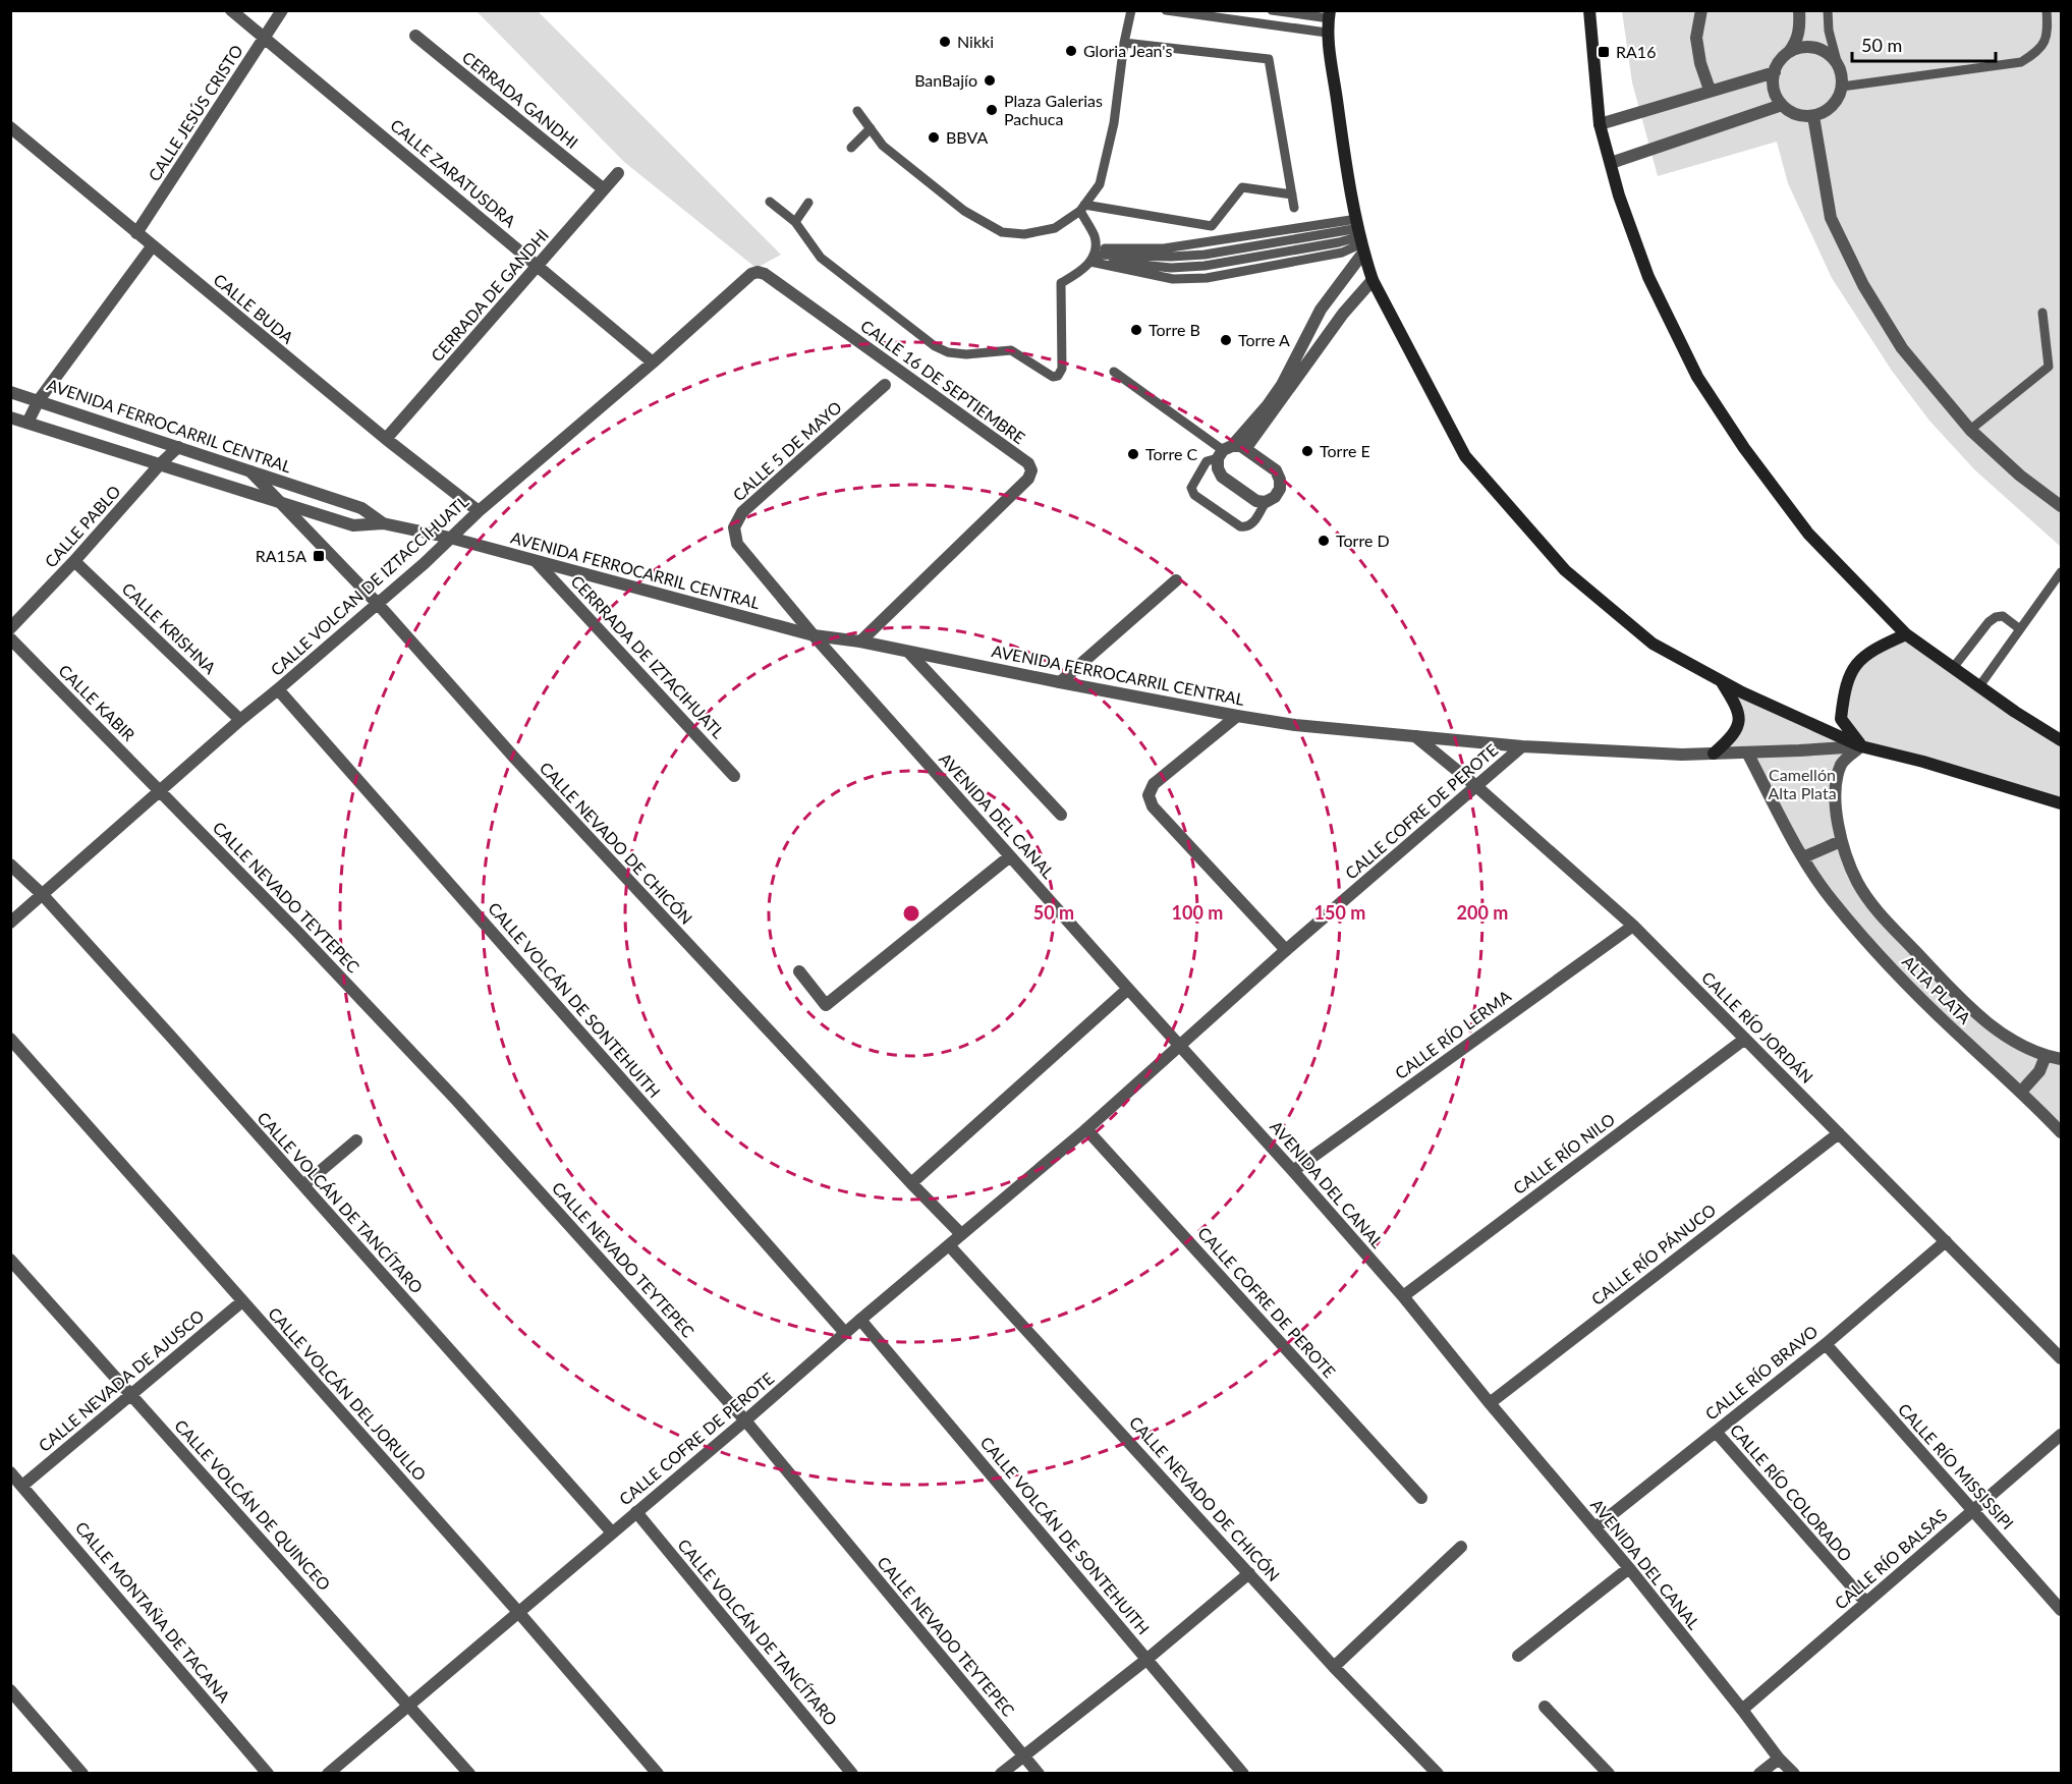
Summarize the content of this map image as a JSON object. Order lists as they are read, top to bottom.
{
  "streets": {
    "street": [
      "CERRADA GANDHI",
      "CALLE JESÚS CRISTO",
      "CALLE ZARATUSDRA",
      "CERRADA DE GANDHI",
      "CALLE BUDA",
      "CALLE 16 DE SEPTIEMBRE",
      "AVENIDA FERROCARRIL CENTRAL",
      "CALLE 5 DE MAYO",
      "CALLE PABLO",
      "CALLE VOLCAN DE IZTACCÍHUATL",
      "CALLE KRISHNA",
      "CERRRADA DE IZTACIHUATL",
      "CALLE KABIR",
      "CALLE COFRE DE PEROTE",
      "AVENIDA DEL CANAL",
      "CALLE NEVADO DE CHICÓN",
      "CALLE NEVADO TEYTEPEC",
      "ALTA PLATA",
      "CALLE VOLCÁN DE SONTEHUITH",
      "CALLE RÍO JORDÁN",
      "CALLE RÍO LERMA",
      "CALLE RÍO NILO",
      "CALLE VOLCÁN DE TANCÍTARO",
      "CALLE RÍO PÁNUCO",
      "CALLE RÍO BRAVO",
      "CALLE NEVADA DE AJUSCO",
      "CALLE VOLCÁN DEL JORULLO",
      "CALLE RÍO MISSISSIPI",
      "CALLE RÍO COLORADO",
      "CALLE VOLCÁN DE QUINCEO",
      "CALLE RÍO BALSAS",
      "CALLE MONTAÑA DE TACANA"
    ]
  },
  "crossings": [
    ["CERRADA GANDHI", "CERRADA DE GANDHI"],
    ["CALLE JESÚS CRISTO", "CALLE ZARATUSDRA"],
    ["CALLE JESÚS CRISTO", "CALLE BUDA"],
    ["CALLE ZARATUSDRA", "CERRADA DE GANDHI"],
    ["CALLE ZARATUSDRA", "CALLE VOLCAN DE IZTACCÍHUATL"],
    ["CERRADA DE GANDHI", "CALLE BUDA"],
    ["CALLE BUDA", "CALLE VOLCAN DE IZTACCÍHUATL"],
    ["CALLE 16 DE SEPTIEMBRE", "AVENIDA FERROCARRIL CENTRAL"],
    ["CALLE 16 DE SEPTIEMBRE", "CALLE VOLCAN DE IZTACCÍHUATL"],
    ["AVENIDA FERROCARRIL CENTRAL", "CALLE 5 DE MAYO"],
    ["AVENIDA FERROCARRIL CENTRAL", "CALLE PABLO"],
    ["AVENIDA FERROCARRIL CENTRAL", "CALLE VOLCAN DE IZTACCÍHUATL"],
    ["AVENIDA FERROCARRIL CENTRAL", "CERRRADA DE IZTACIHUATL"],
    ["AVENIDA FERROCARRIL CENTRAL", "CALLE COFRE DE PEROTE"],
    ["AVENIDA FERROCARRIL CENTRAL", "AVENIDA DEL CANAL"],
    ["AVENIDA FERROCARRIL CENTRAL", "CALLE NEVADO DE CHICÓN"],
    ["AVENIDA FERROCARRIL CENTRAL", "ALTA PLATA"],
    ["AVENIDA FERROCARRIL CENTRAL", "CALLE RÍO JORDÁN"],
    ["CALLE 5 DE MAYO", "AVENIDA DEL CANAL"],
    ["CALLE PABLO", "CALLE KRISHNA"],
    ["CALLE VOLCAN DE IZTACCÍHUATL", "CALLE KRISHNA"],
    ["CALLE VOLCAN DE IZTACCÍHUATL", "CALLE KABIR"],
    ["CALLE VOLCAN DE IZTACCÍHUATL", "CALLE NEVADO DE CHICÓN"],
    ["CALLE VOLCAN DE IZTACCÍHUATL", "CALLE NEVADO TEYTEPEC"],
    ["CALLE VOLCAN DE IZTACCÍHUATL", "CALLE VOLCÁN DE SONTEHUITH"],
    ["CALLE VOLCAN DE IZTACCÍHUATL", "CALLE VOLCÁN DE TANCÍTARO"],
    ["CALLE KABIR", "CALLE NEVADO TEYTEPEC"],
    ["CALLE COFRE DE PEROTE", "AVENIDA DEL CANAL"],
    ["CALLE COFRE DE PEROTE", "CALLE NEVADO DE CHICÓN"],
    ["CALLE COFRE DE PEROTE", "CALLE NEVADO TEYTEPEC"],
    ["CALLE COFRE DE PEROTE", "CALLE VOLCÁN DE SONTEHUITH"],
    ["CALLE COFRE DE PEROTE", "CALLE RÍO JORDÁN"],
    ["CALLE COFRE DE PEROTE", "CALLE VOLCÁN DE TANCÍTARO"],
    ["CALLE COFRE DE PEROTE", "CALLE VOLCÁN DEL JORULLO"],
    ["CALLE COFRE DE PEROTE", "CALLE VOLCÁN DE QUINCEO"],
    ["AVENIDA DEL CANAL", "CALLE RÍO LERMA"],
    ["AVENIDA DEL CANAL", "CALLE RÍO NILO"],
    ["AVENIDA DEL CANAL", "CALLE RÍO PÁNUCO"],
    ["AVENIDA DEL CANAL", "CALLE RÍO BRAVO"],
    ["AVENIDA DEL CANAL", "CALLE RÍO BALSAS"],
    ["CALLE RÍO JORDÁN", "CALLE RÍO LERMA"],
    ["CALLE RÍO JORDÁN", "CALLE RÍO NILO"],
    ["CALLE RÍO JORDÁN", "CALLE RÍO PÁNUCO"],
    ["CALLE RÍO JORDÁN", "CALLE RÍO BRAVO"],
    ["CALLE RÍO BRAVO", "CALLE RÍO MISSISSIPI"],
    ["CALLE RÍO BRAVO", "CALLE RÍO COLORADO"],
    ["CALLE NEVADA DE AJUSCO", "CALLE VOLCÁN DEL JORULLO"],
    ["CALLE NEVADA DE AJUSCO", "CALLE VOLCÁN DE QUINCEO"],
    ["CALLE NEVADA DE AJUSCO", "CALLE MONTAÑA DE TACANA"],
    ["CALLE RÍO MISSISSIPI", "CALLE RÍO BALSAS"],
    ["CALLE RÍO COLORADO", "CALLE RÍO BALSAS"]
  ],
  "parks": ["Camellón Alta Plata"],
  "places": {
    "other": [
      "Nikki",
      "Gloria Jean's",
      "BanBajío",
      "Plaza Galerias Pachuca",
      "BBVA",
      "Torre B",
      "Torre A",
      "Torre E",
      "Torre C",
      "Torre D"
    ],
    "transit": ["RA16", "RA15A"]
  },
  "scale_bar": "50 m",
  "rings": [
    "50 m",
    "100 m",
    "150 m",
    "200 m"
  ]
}
